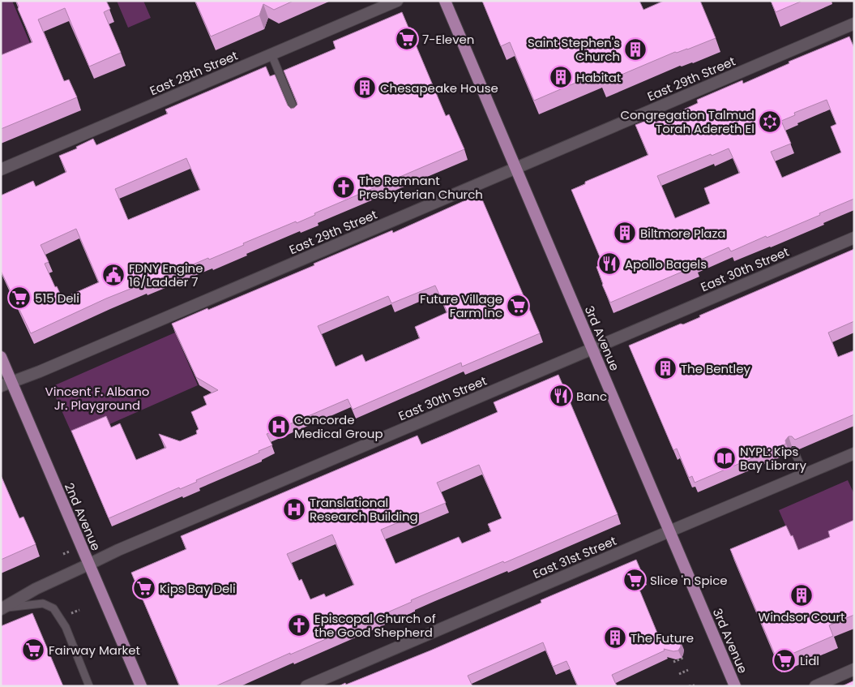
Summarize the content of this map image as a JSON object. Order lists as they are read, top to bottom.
{
  "streets": {
    "main road": ["3rd Avenue", "2nd Avenue"],
    "street": [
      "East 28th Street",
      "East 29th Street",
      "East 30th Street",
      "East 31st Street"
    ]
  },
  "crossings": [
    ["East 29th Street", "3rd Avenue"],
    ["East 29th Street", "2nd Avenue"],
    ["East 30th Street", "3rd Avenue"],
    ["East 30th Street", "2nd Avenue"],
    ["3rd Avenue", "East 31st Street"]
  ],
  "parks": ["Vincent F. Albano Jr. Playground"],
  "places": {
    "supermarket": [
      "7-Eleven",
      "515 Deli",
      "Future Village Farm Inc",
      "Slice 'n Spice",
      "Kips Bay Deli",
      "Fairway Market",
      "Lidl"
    ],
    "building": [
      "Saint Stephen's Church",
      "Habitat",
      "Chesapeake House",
      "Biltmore Plaza",
      "The Bentley",
      "Windsor Court",
      "The Future"
    ],
    "synagogue": ["Congregation Talmud Torah Adereth El"],
    "church": ["The Remnant Presbyterian Church", "Episcopal Church of the Good Shepherd"],
    "restaurant": ["Apollo Bagels", "Banc"],
    "public building": ["FDNY Engine 16/Ladder 7"],
    "hospital": ["Concorde Medical Group", "Translational Research Building"],
    "library": ["NYPL: Kips Bay Library"]
  }
}
